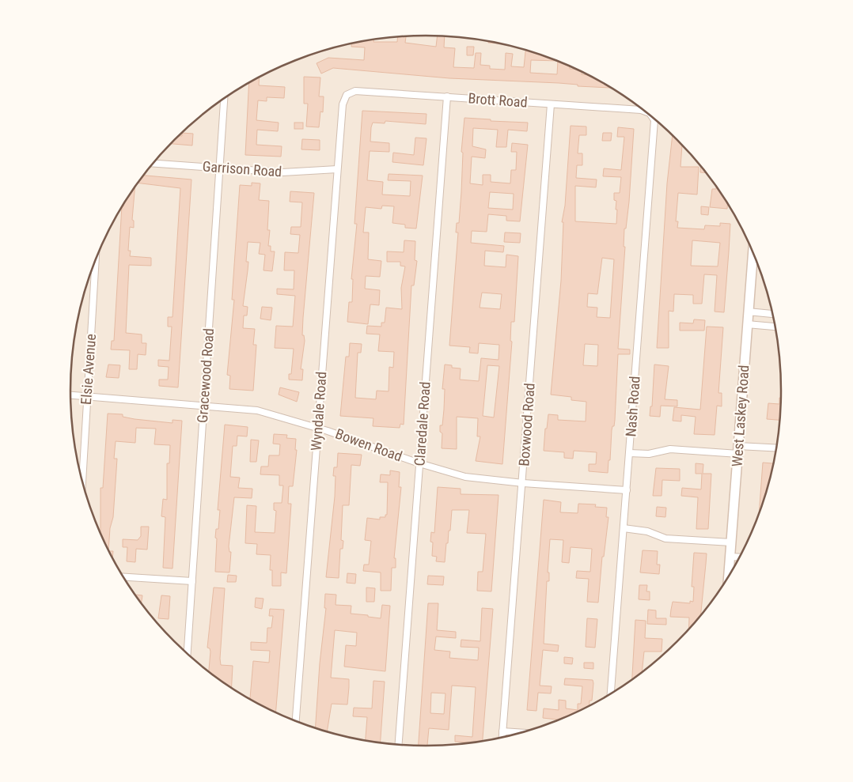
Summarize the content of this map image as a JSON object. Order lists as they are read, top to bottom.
{
  "streets": {
    "main road": ["West Laskey Road"],
    "street": [
      "Brott Road",
      "Garrison Road",
      "Elsie Avenue",
      "Gracewood Road",
      "Nash Road",
      "Wyndale Road",
      "Claredale Road",
      "Boxwood Road",
      "Bowen Road"
    ]
  },
  "crossings": [
    ["Brott Road", "Wyndale Road"],
    ["Brott Road", "Claredale Road"],
    ["Brott Road", "Boxwood Road"],
    ["Garrison Road", "Gracewood Road"],
    ["Garrison Road", "Wyndale Road"],
    ["Elsie Avenue", "Bowen Road"],
    ["Gracewood Road", "Bowen Road"],
    ["Nash Road", "Bowen Road"],
    ["Wyndale Road", "Bowen Road"],
    ["Claredale Road", "Bowen Road"],
    ["Boxwood Road", "Bowen Road"]
  ]
}
